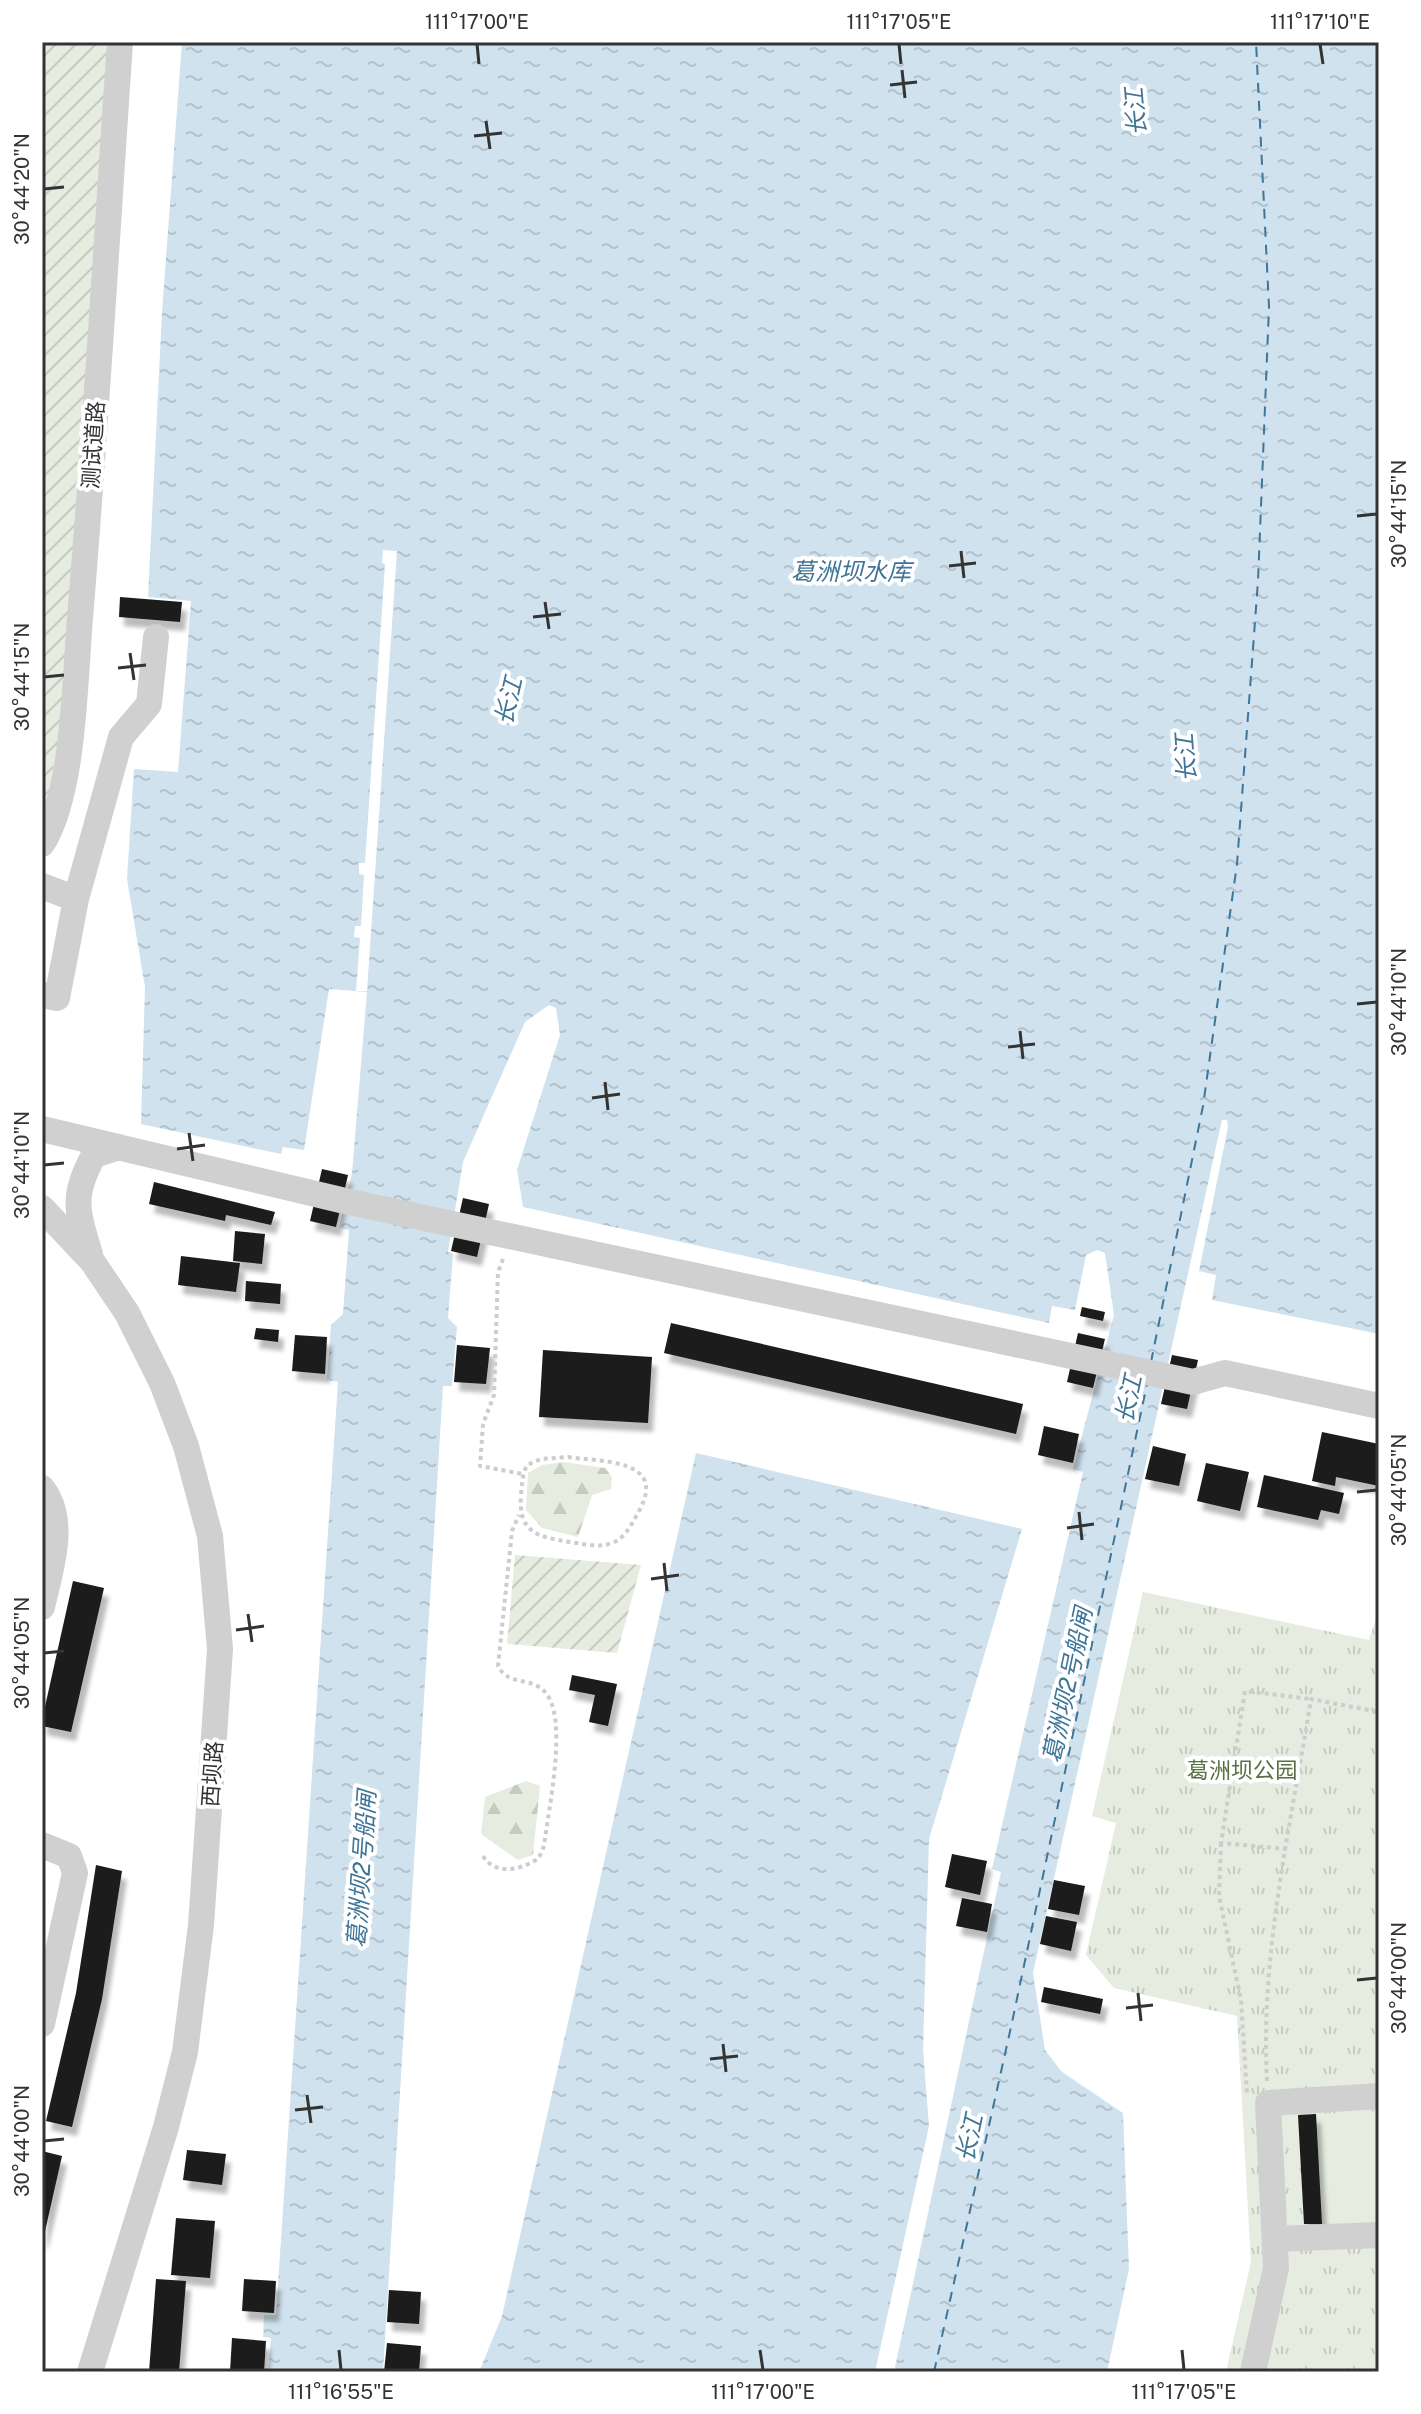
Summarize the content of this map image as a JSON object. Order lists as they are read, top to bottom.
{
  "streets": {
    "lane": ["测试道路", "西坝路"]
  },
  "water": ["长江", "葛洲坝水库", "葛洲坝2号船闸"],
  "parks": ["葛洲坝公园"],
  "coordinates": [
    "111°17'00\"E",
    "111°17'05\"E",
    "111°17'10\"E",
    "30°44'20\"N",
    "30°44'15\"N",
    "30°44'10\"N",
    "30°44'05\"N",
    "30°44'00\"N",
    "111°16'55\"E"
  ]
}
